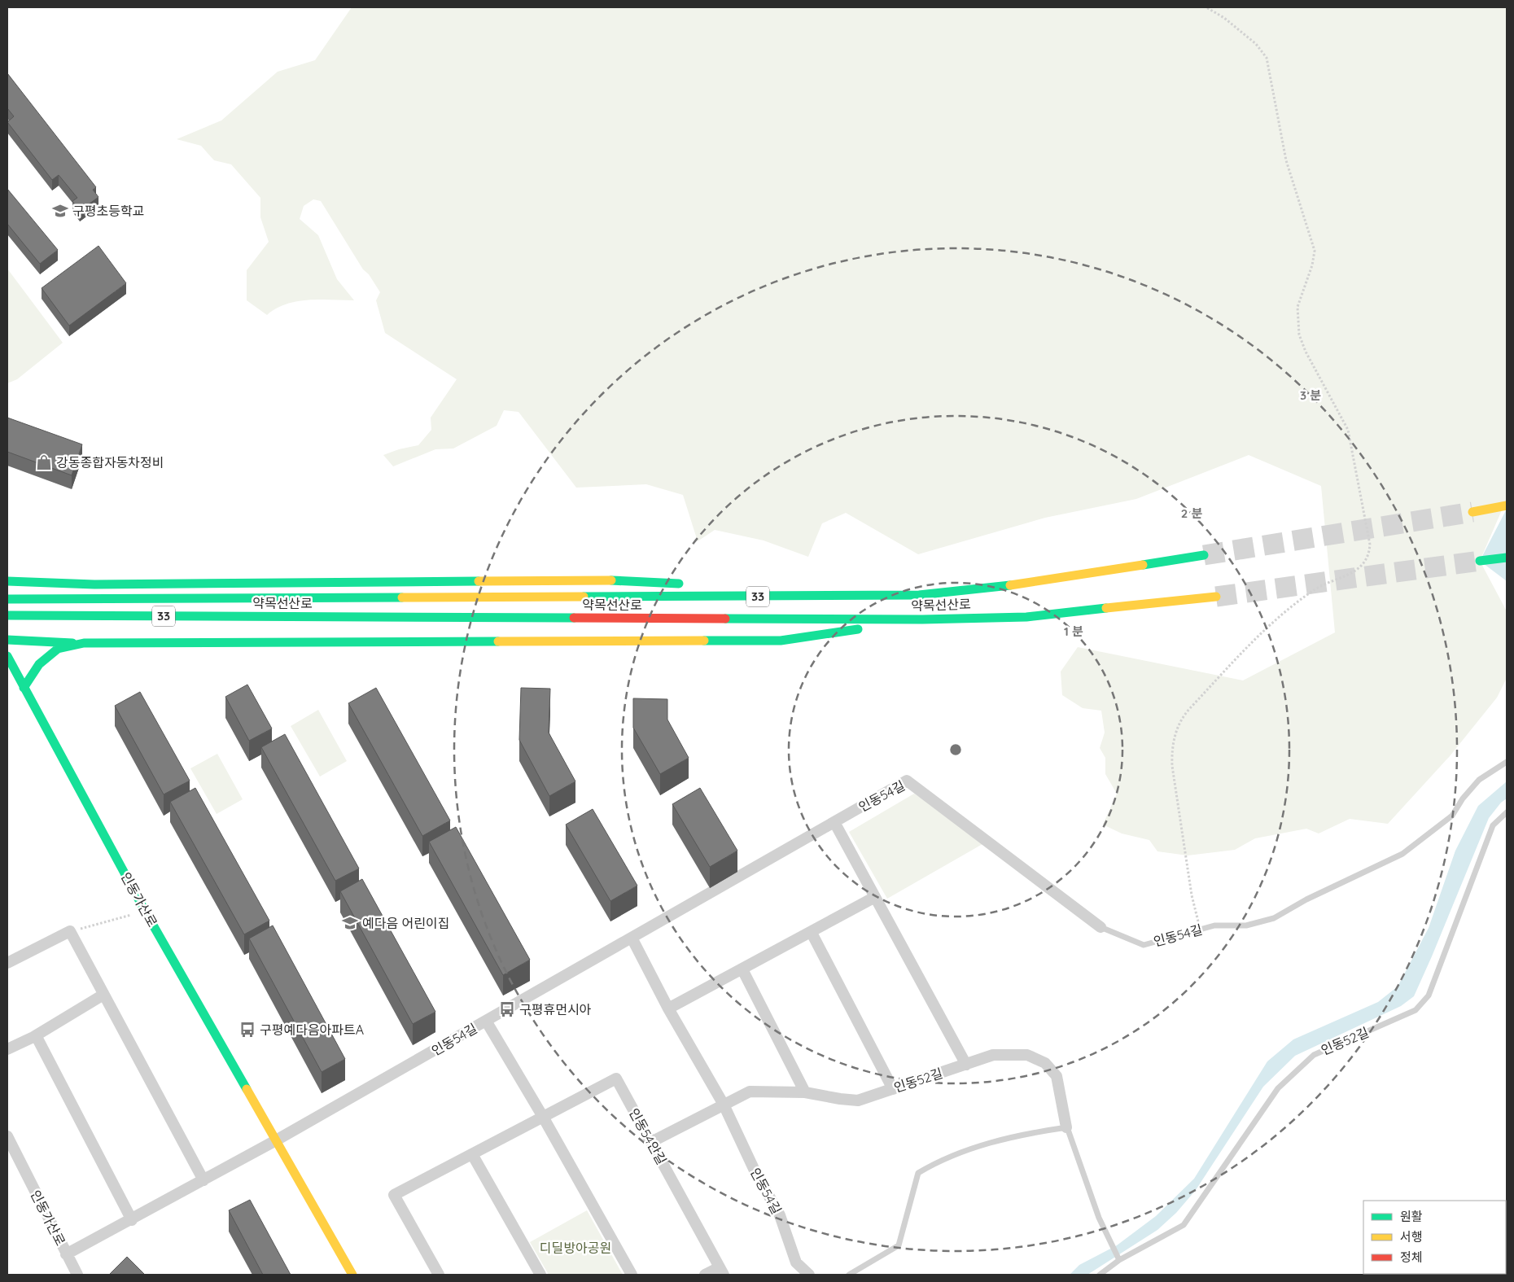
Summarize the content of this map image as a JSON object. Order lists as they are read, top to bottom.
{
  "streets": {
    "main road": ["33", "약목선산로", "인동가산로"],
    "street": ["인동54길", "인동52길", "인동54안길"]
  },
  "crossings": [
    ["인동54길", "인동가산로"],
    ["인동54길", "인동52길"]
  ],
  "parks": ["디딜방아공원"],
  "places": {
    "school or university": ["구평초등학교", "예다음 어린이집"],
    "shop": ["강동종합자동차정비"],
    "bus stop": ["구평휴먼시아", "구평예다음아파트A"]
  },
  "legend": ["원활", "서행", "정체"],
  "rings": ["3 분", "2 분", "1 분"]
}
